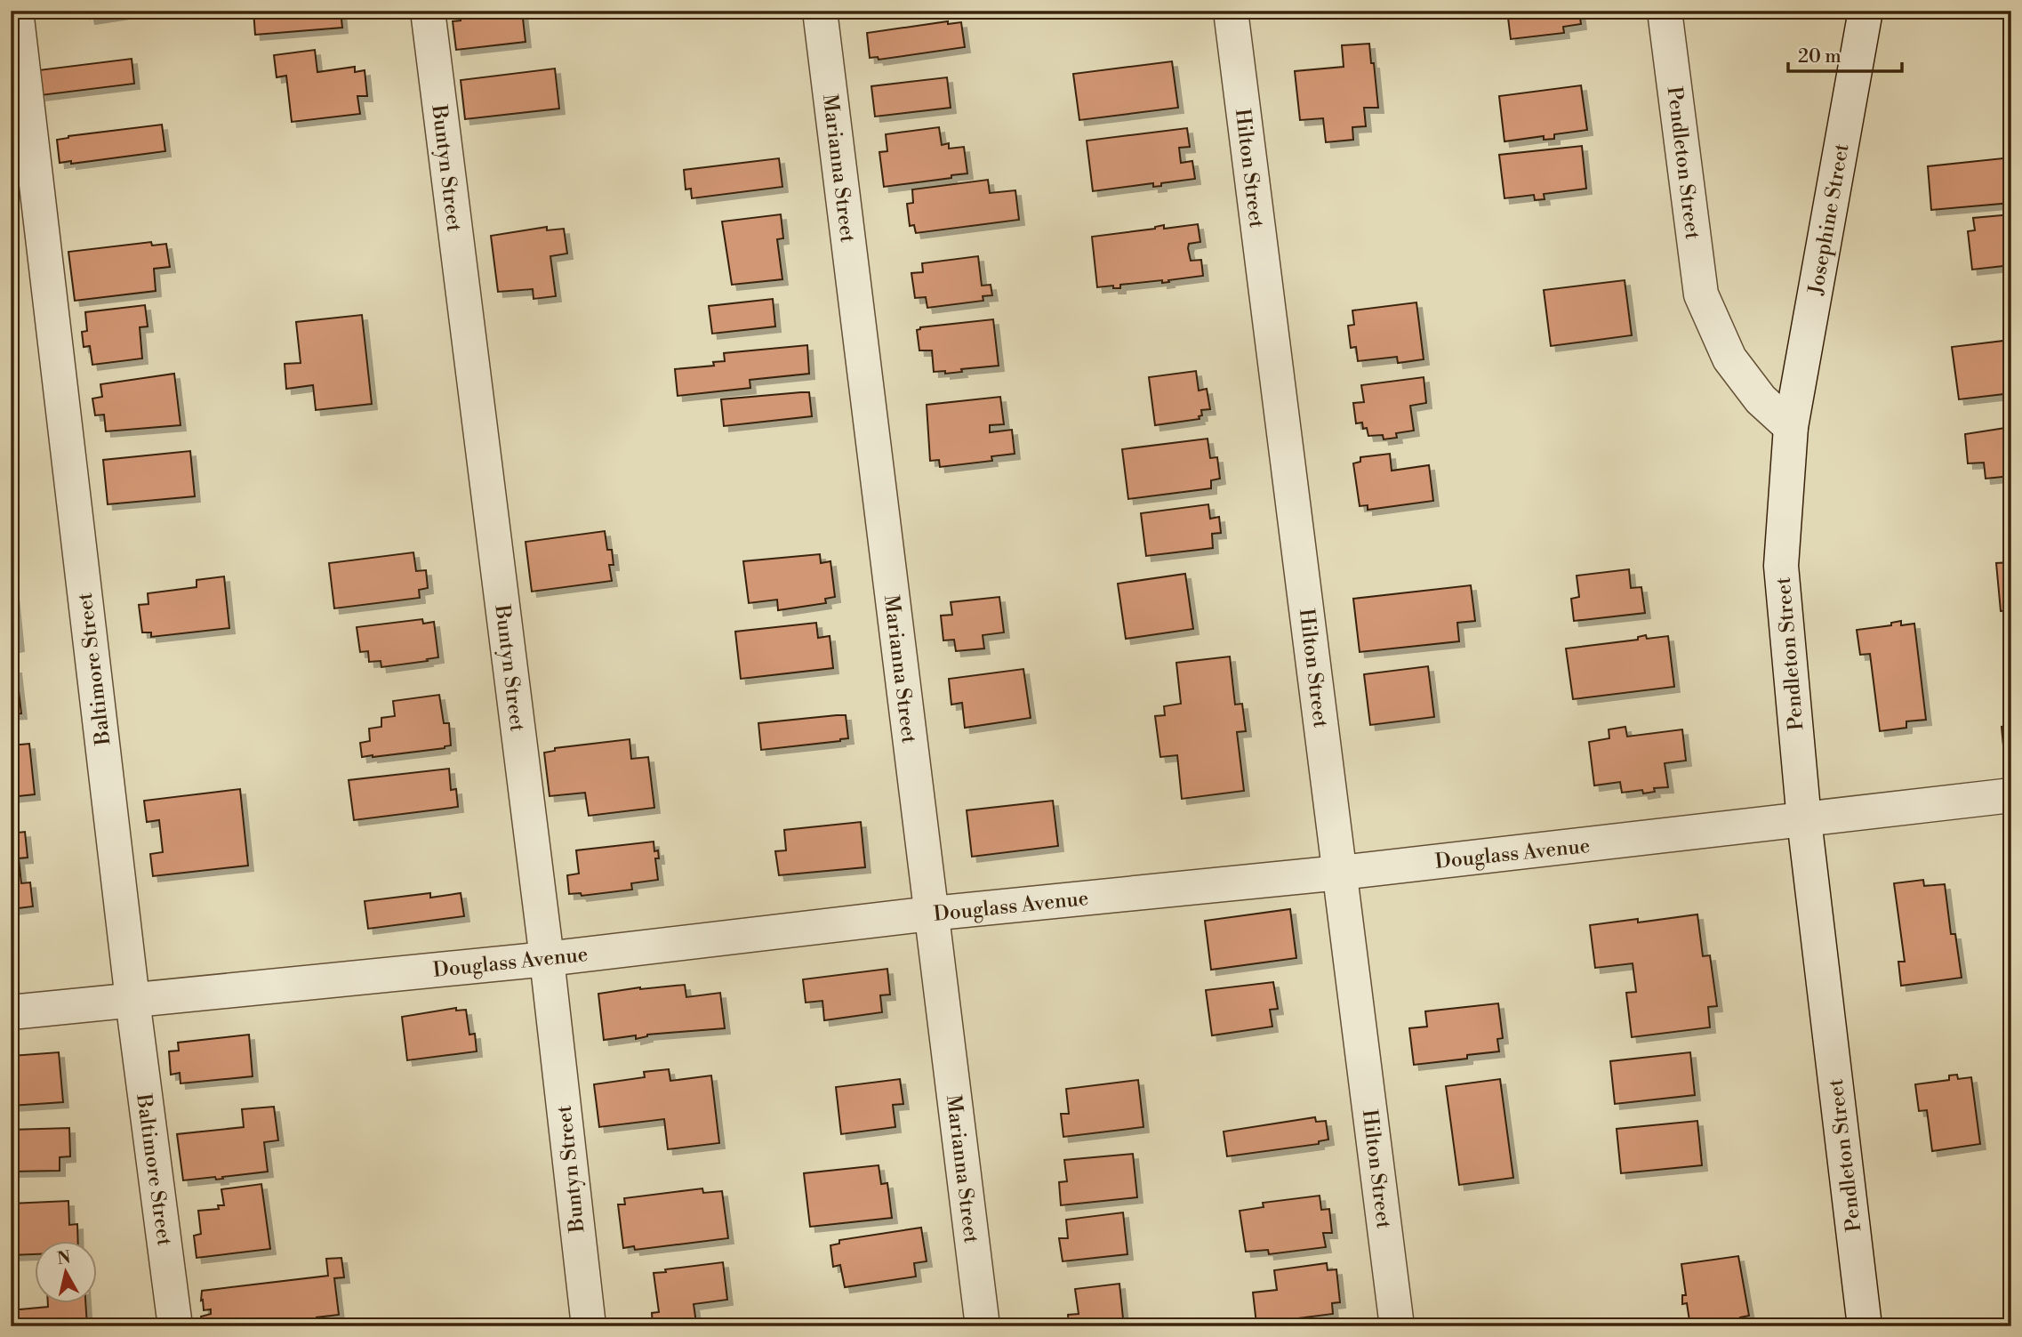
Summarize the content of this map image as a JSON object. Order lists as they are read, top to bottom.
{
  "streets": {
    "street": [
      "Pendleton Street",
      "Buntyn Street",
      "Marianna Street",
      "Hilton Street",
      "Josephine Street",
      "Baltimore Street",
      "Douglass Avenue"
    ]
  },
  "crossings": [
    ["Pendleton Street", "Josephine Street"],
    ["Pendleton Street", "Douglass Avenue"],
    ["Buntyn Street", "Douglass Avenue"],
    ["Marianna Street", "Douglass Avenue"],
    ["Hilton Street", "Douglass Avenue"],
    ["Baltimore Street", "Douglass Avenue"]
  ],
  "scale_bar": "20 m",
  "north": "top"
}
